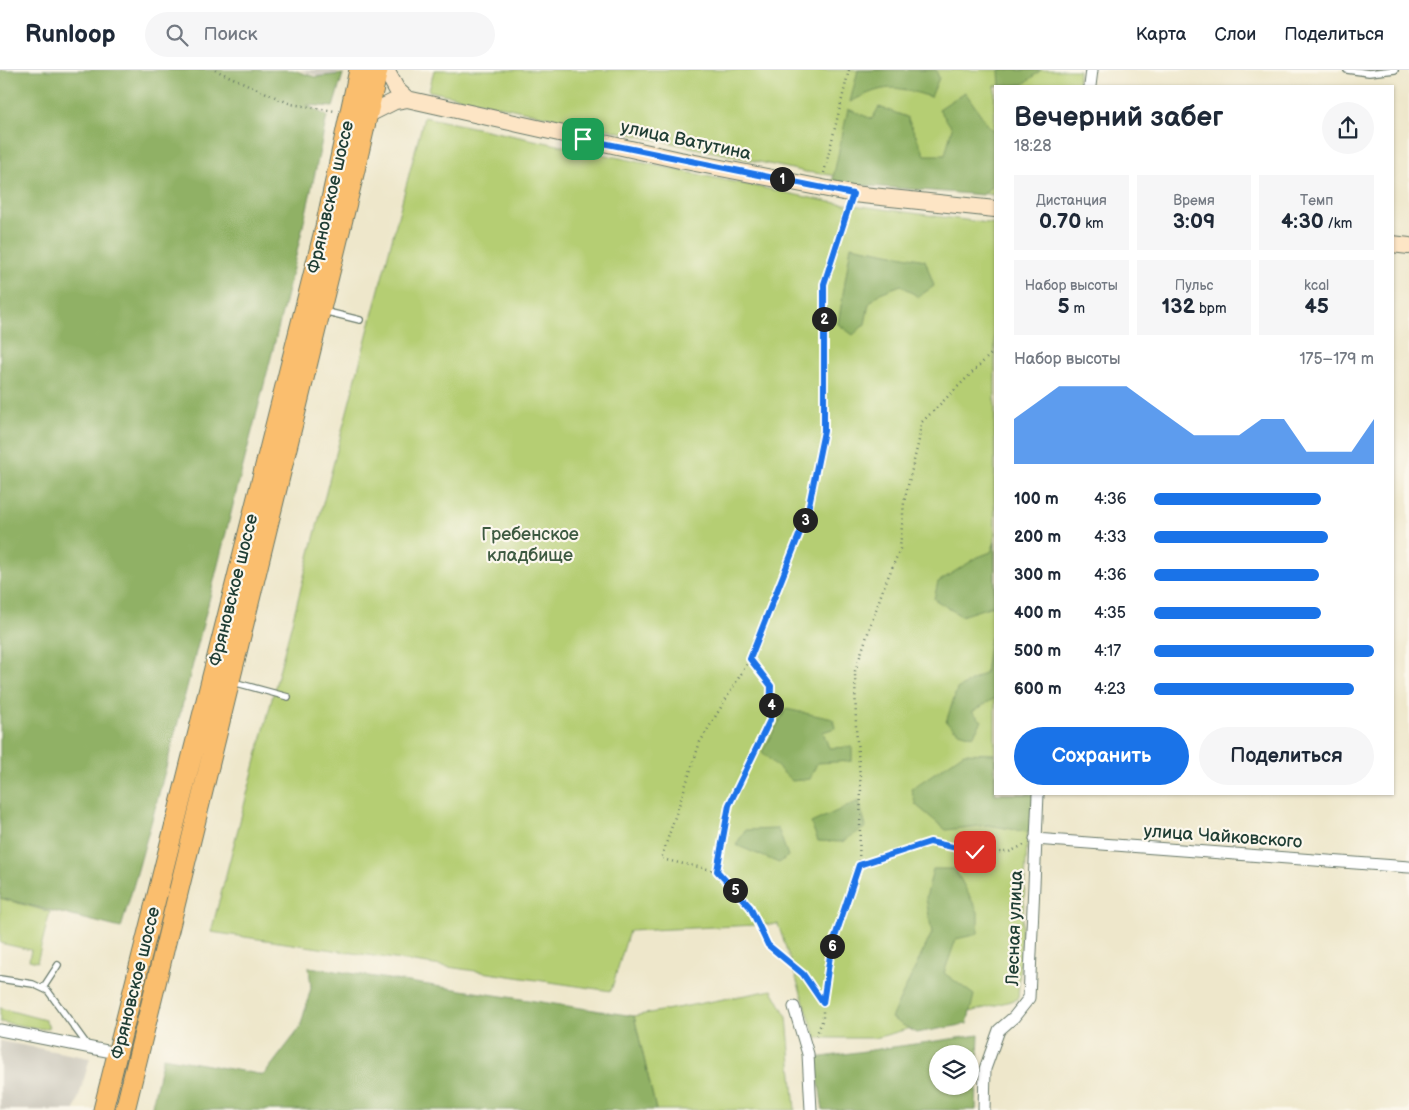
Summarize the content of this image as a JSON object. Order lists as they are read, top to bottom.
{
  "streets": {
    "main road": ["Фряновское шоссе"],
    "street": ["улица Ватутина", "улица Чайковского", "Лесная улица"]
  },
  "crossings": [
    ["улица Чайковского", "Лесная улица"]
  ],
  "parks": ["Гребенское кладбище"],
  "page": {
    "header": "Runloop",
    "search": "Поиск",
    "nav": ["Карта", "Слои", "Поделиться"],
    "heading": ["Вечерний забег", "18:28"],
    "pins": [
      "1",
      "2",
      "3",
      "4",
      "5",
      "6"
    ],
    "stats": [
      ["Дистанция", "0.70 km"],
      ["Время", "3:09"],
      ["Темп", "4:30 /km"],
      ["Набор высоты", "5 m"],
      ["Пульс", "132 bpm"],
      ["kcal", "45"]
    ],
    "chart": ["Набор высоты", "175–179 m"],
    "list": [
      {
        "name": "100 m",
        "note": "4:36"
      },
      {
        "name": "200 m",
        "note": "4:33"
      },
      {
        "name": "300 m",
        "note": "4:36"
      },
      {
        "name": "400 m",
        "note": "4:35"
      },
      {
        "name": "500 m",
        "note": "4:17"
      },
      {
        "name": "600 m",
        "note": "4:23"
      }
    ],
    "buttons": ["Сохранить", "Поделиться"]
  }
}
